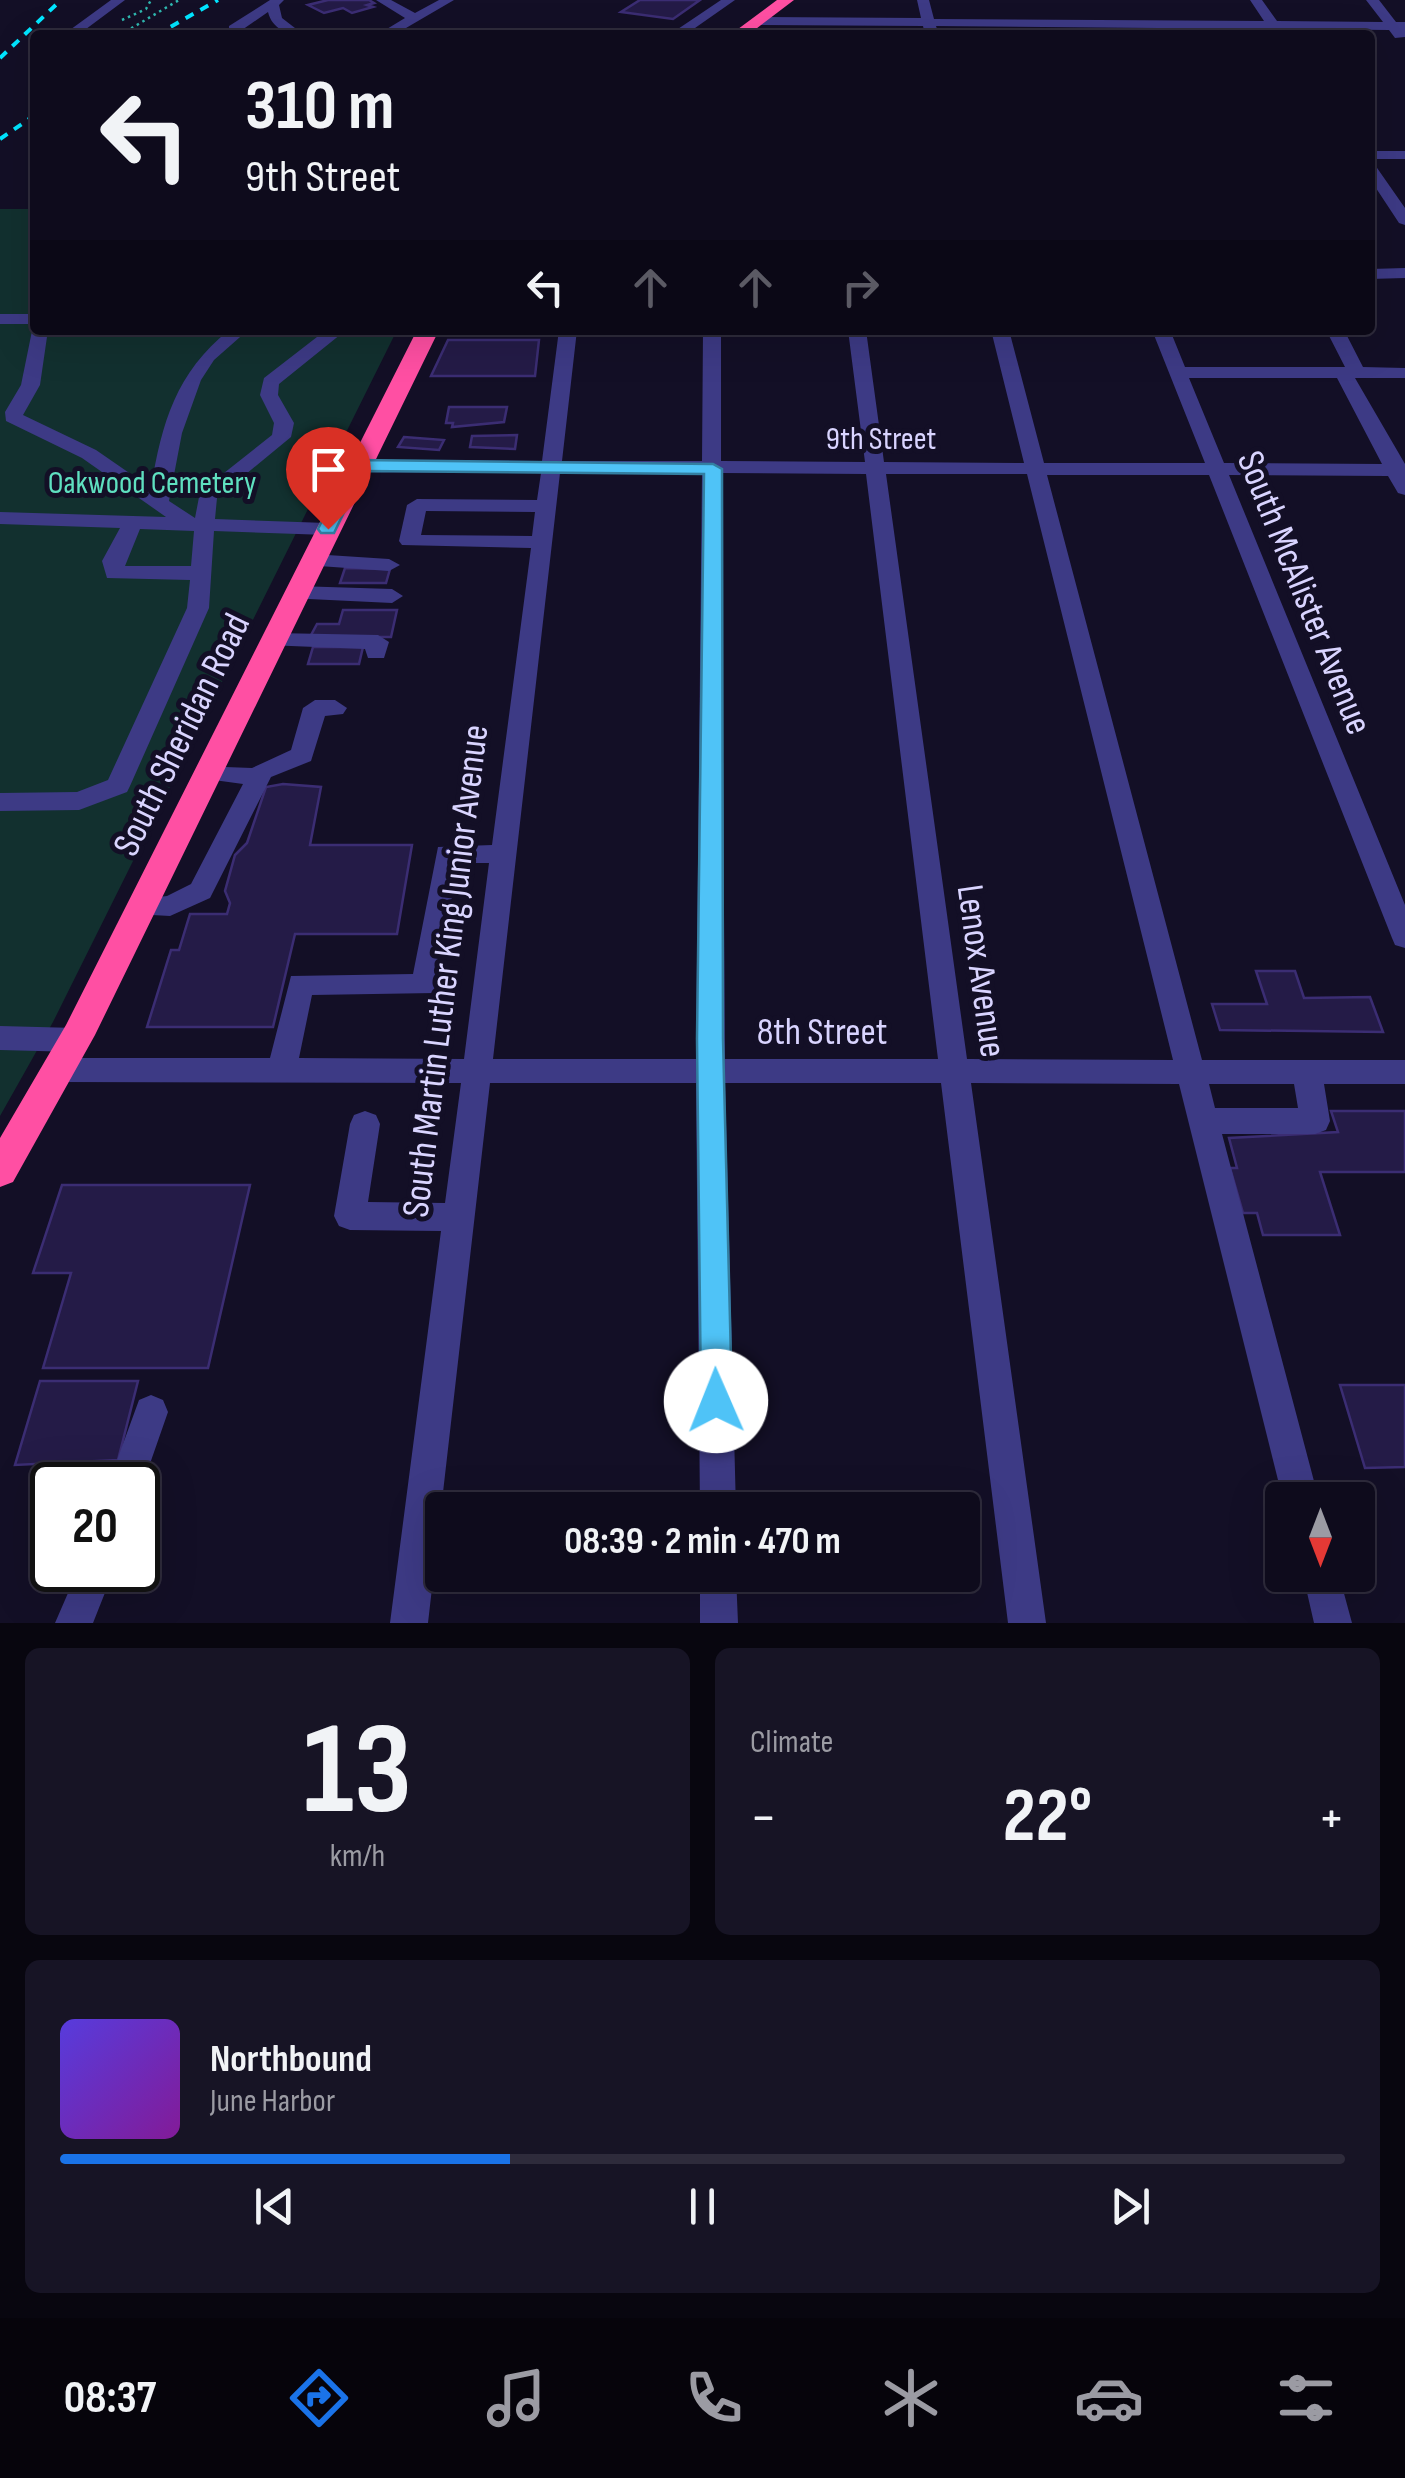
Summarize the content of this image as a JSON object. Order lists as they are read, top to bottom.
{
  "streets": {
    "highway": ["South Sheridan Road"],
    "street": [
      "9th Street",
      "South McAlister Avenue",
      "South Martin Luther King Junior Avenue",
      "Lenox Avenue",
      "8th Street"
    ]
  },
  "crossings": [
    ["9th Street", "South McAlister Avenue"],
    ["9th Street", "South Sheridan Road"],
    ["9th Street", "South Martin Luther King Junior Avenue"],
    ["9th Street", "Lenox Avenue"],
    ["South Sheridan Road", "8th Street"],
    ["South Martin Luther King Junior Avenue", "8th Street"],
    ["Lenox Avenue", "8th Street"]
  ],
  "parks": ["Oakwood Cemetery"],
  "north": "bottom",
  "page": {
    "turn": ["310 m", "9th Street"],
    "limit": "20",
    "trip": "08:39 · 2 min · 470 m",
    "tile": [
      ["13", "km/h"],
      "Climate"
    ],
    "heat": ["−", "22°", "+"],
    "song": ["Northbound", "June Harbor"],
    "tabs": "08:37"
  }
}
